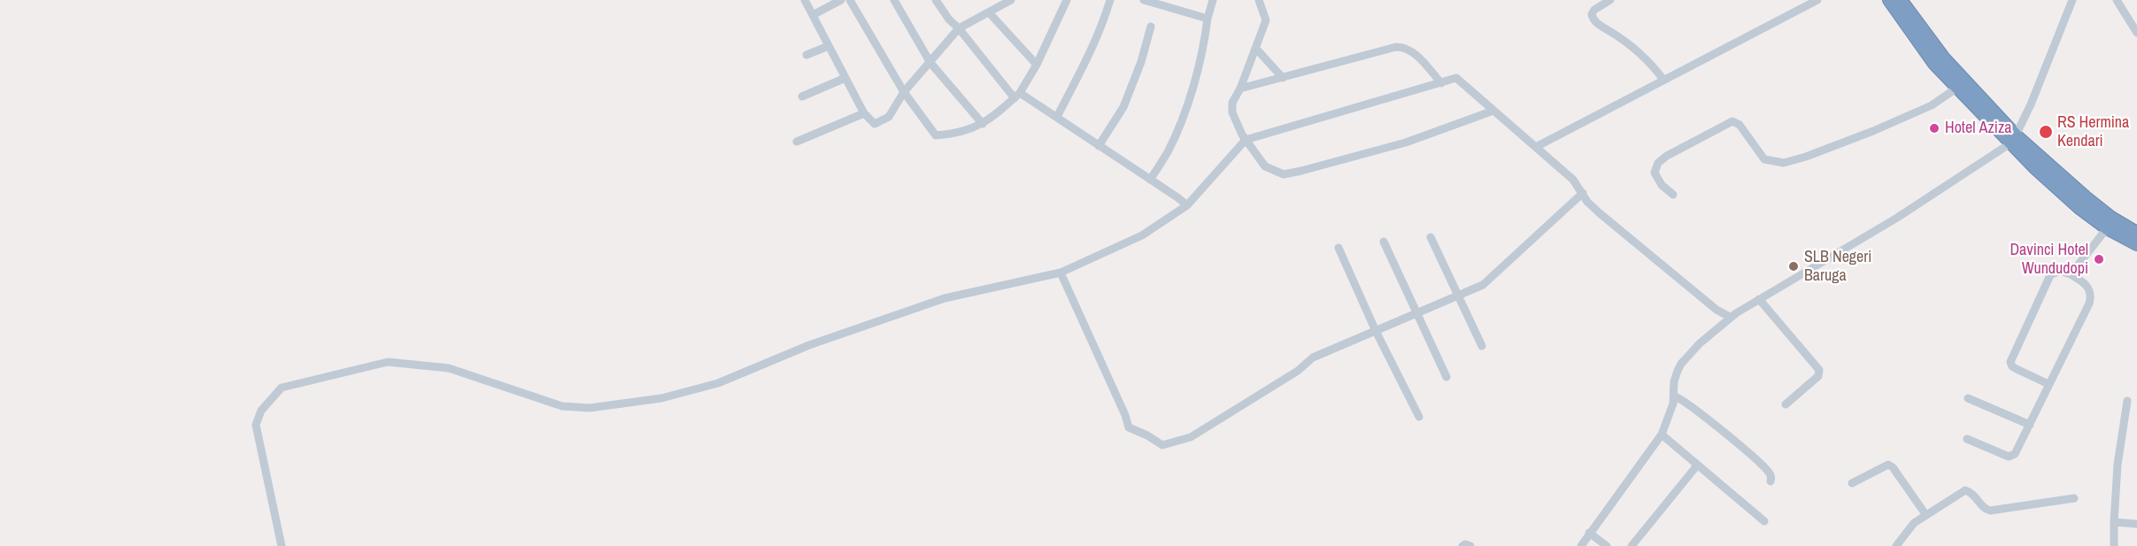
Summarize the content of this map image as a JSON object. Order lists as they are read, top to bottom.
{
  "places": [
    "Hotel Aziza",
    "RS Hermina Kendari",
    "Davinci Hotel Wundudopi",
    "SLB Negeri Baruga"
  ]
}
